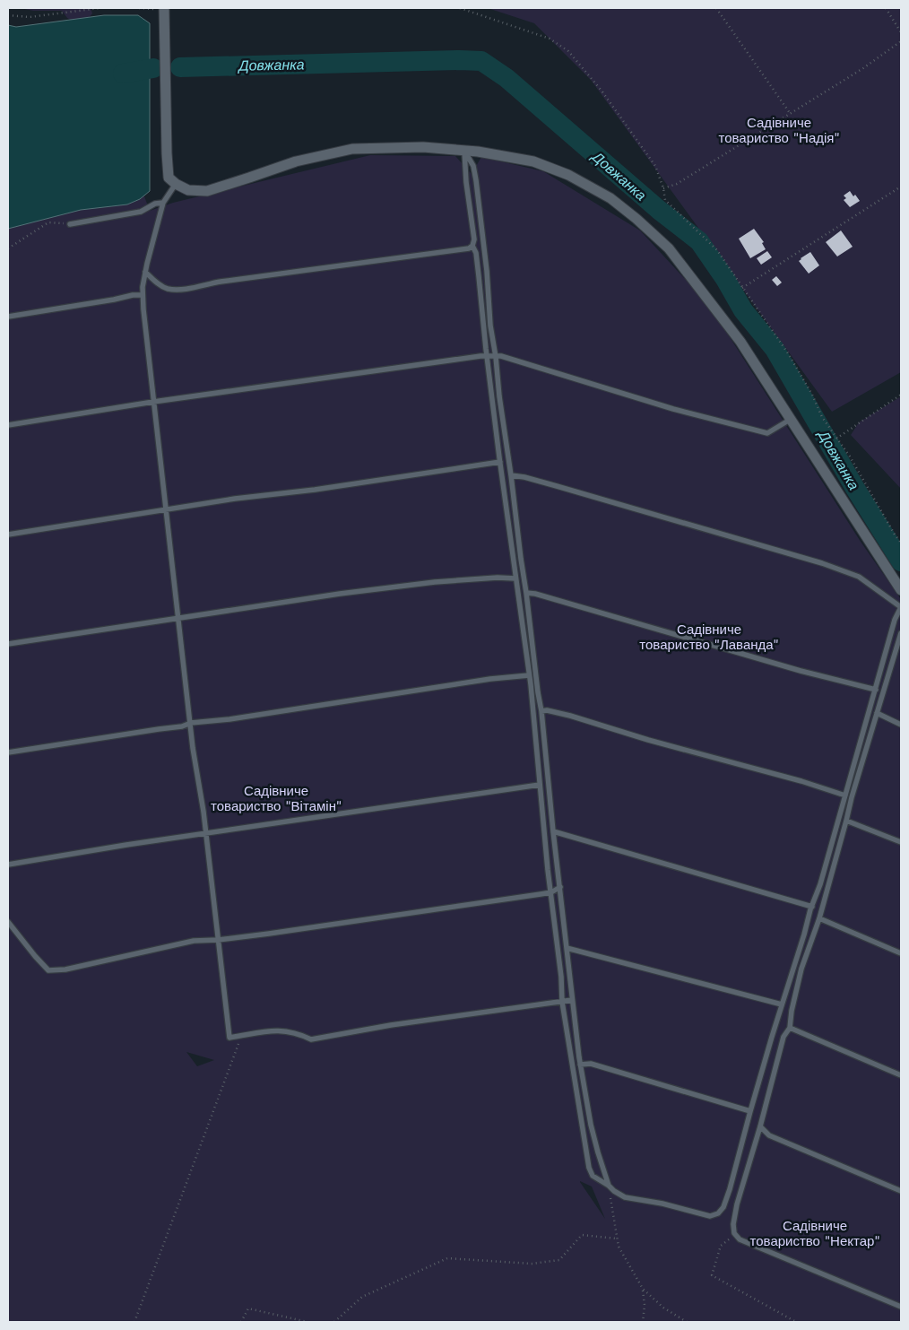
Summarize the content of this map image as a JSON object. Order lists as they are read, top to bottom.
{
  "water": ["Довжанка"],
  "parks": [
    "Садівниче товариство \"Надія\"",
    "Садівниче товариство \"Лаванда\"",
    "Садівниче товариство \"Вітамін\"",
    "Садівниче товариство \"Нектар\""
  ]
}
